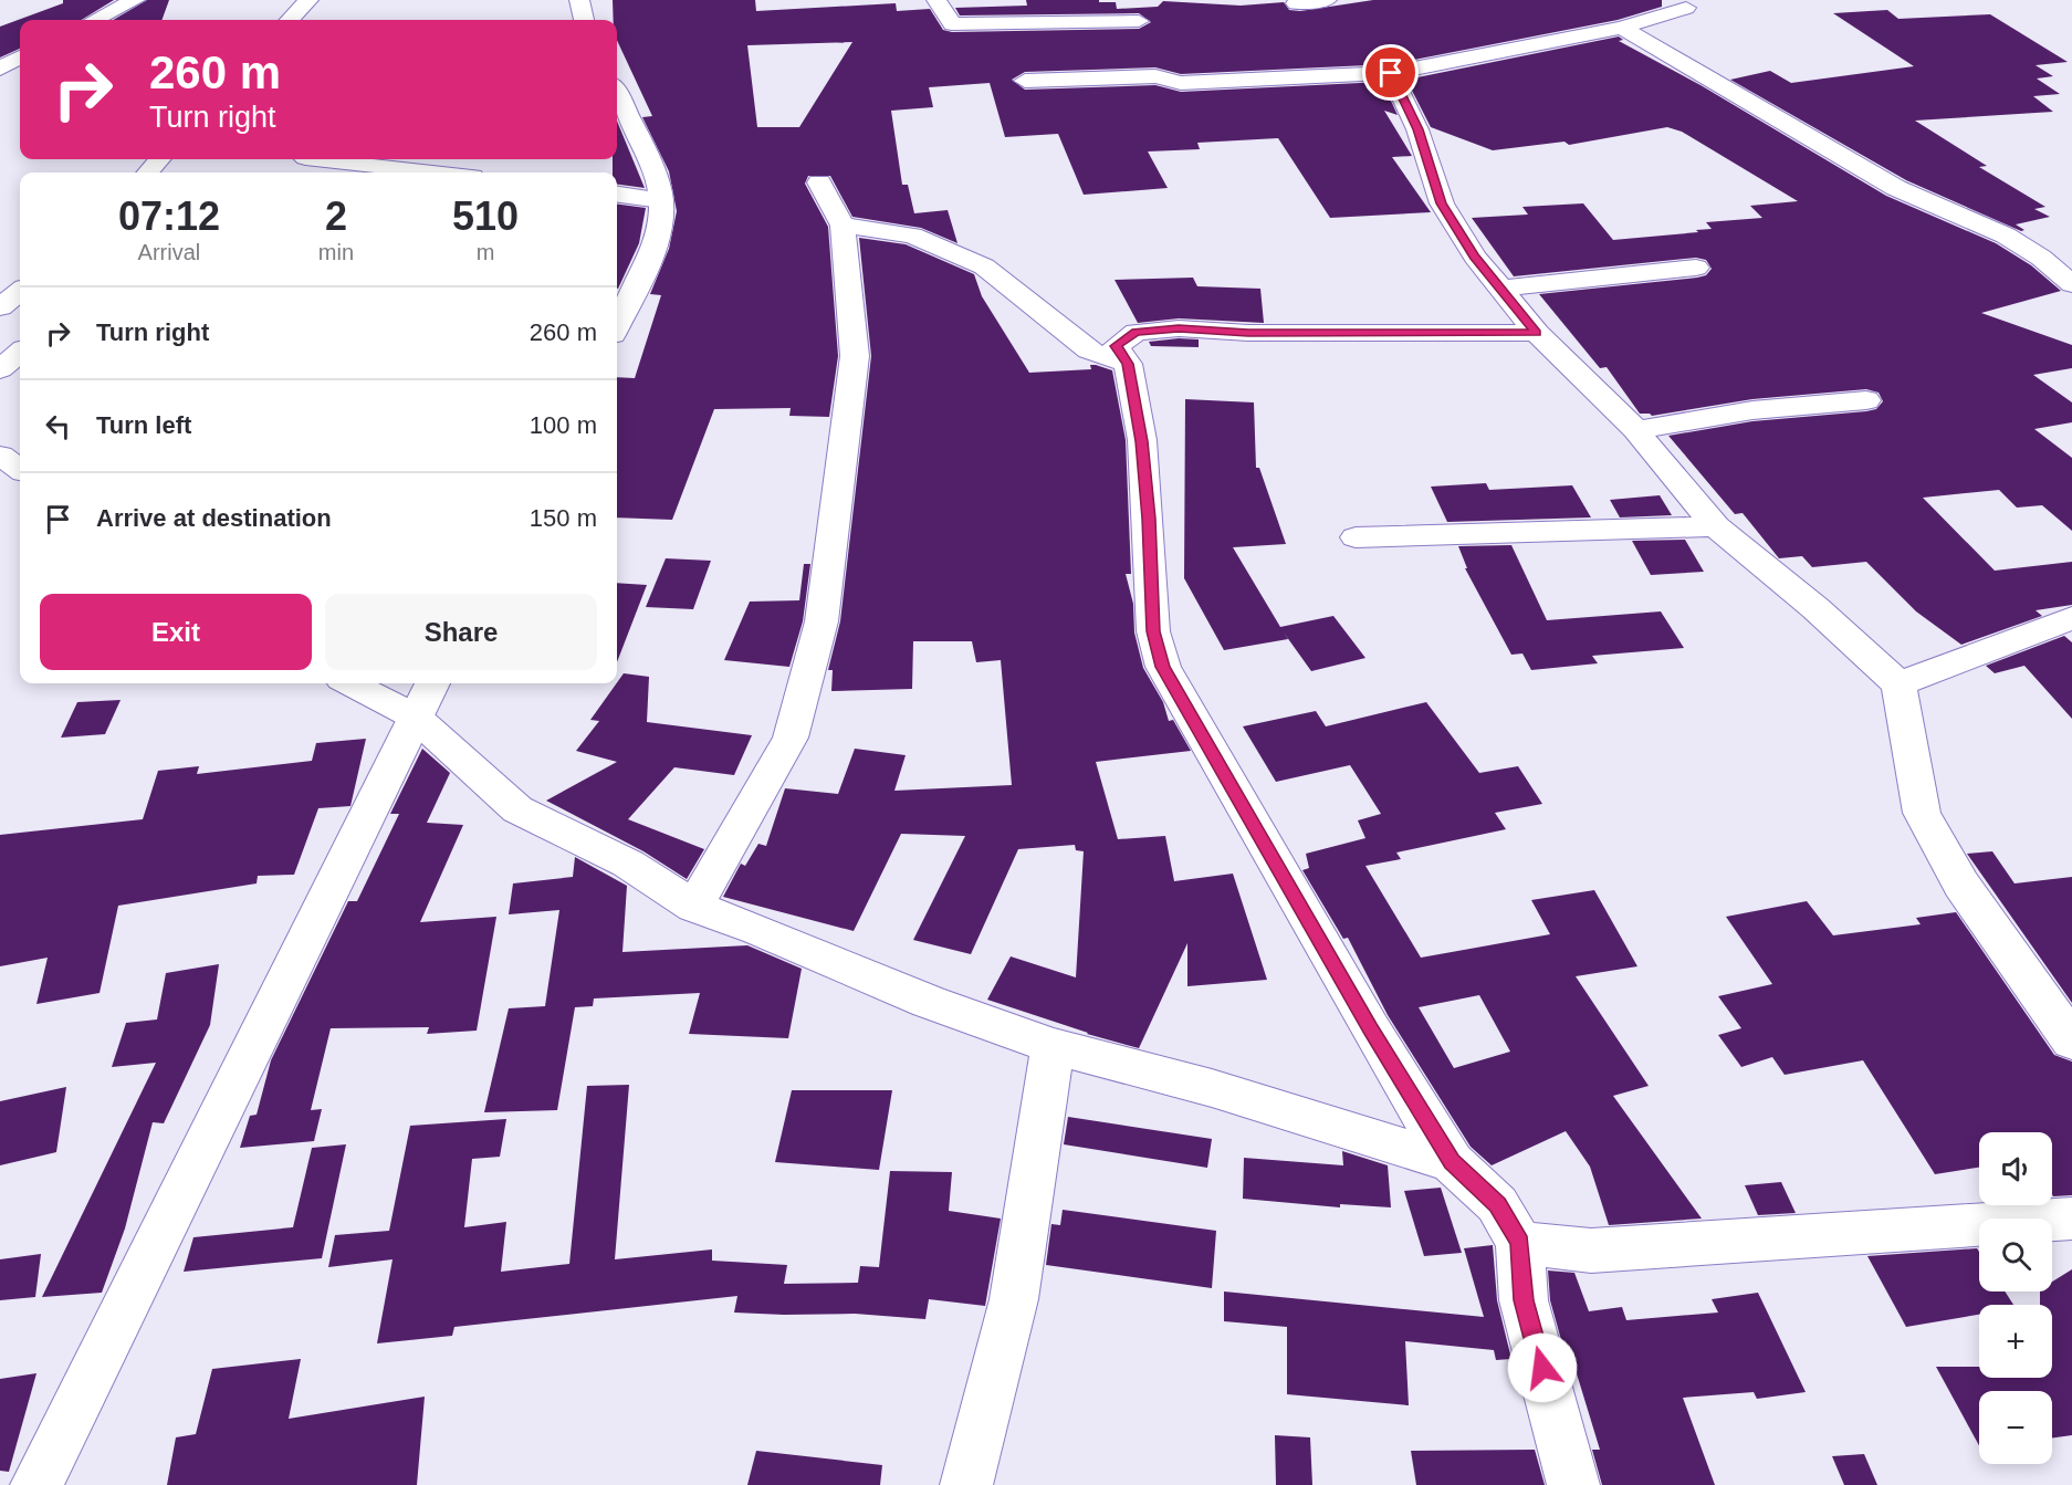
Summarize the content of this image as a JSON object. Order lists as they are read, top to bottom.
{
  "page": {
    "turn": ["260 m", "Turn right"],
    "eta": [
      "07:12",
      "Arrival",
      "2",
      "min",
      "510",
      "m"
    ],
    "list": [
      {
        "name": "Turn right",
        "value": "260 m"
      },
      {
        "name": "Turn left",
        "value": "100 m"
      },
      {
        "name": "Arrive at destination",
        "value": "150 m"
      }
    ],
    "buttons": ["Exit", "Share"],
    "map_buttons": ["+", "−"]
  }
}
